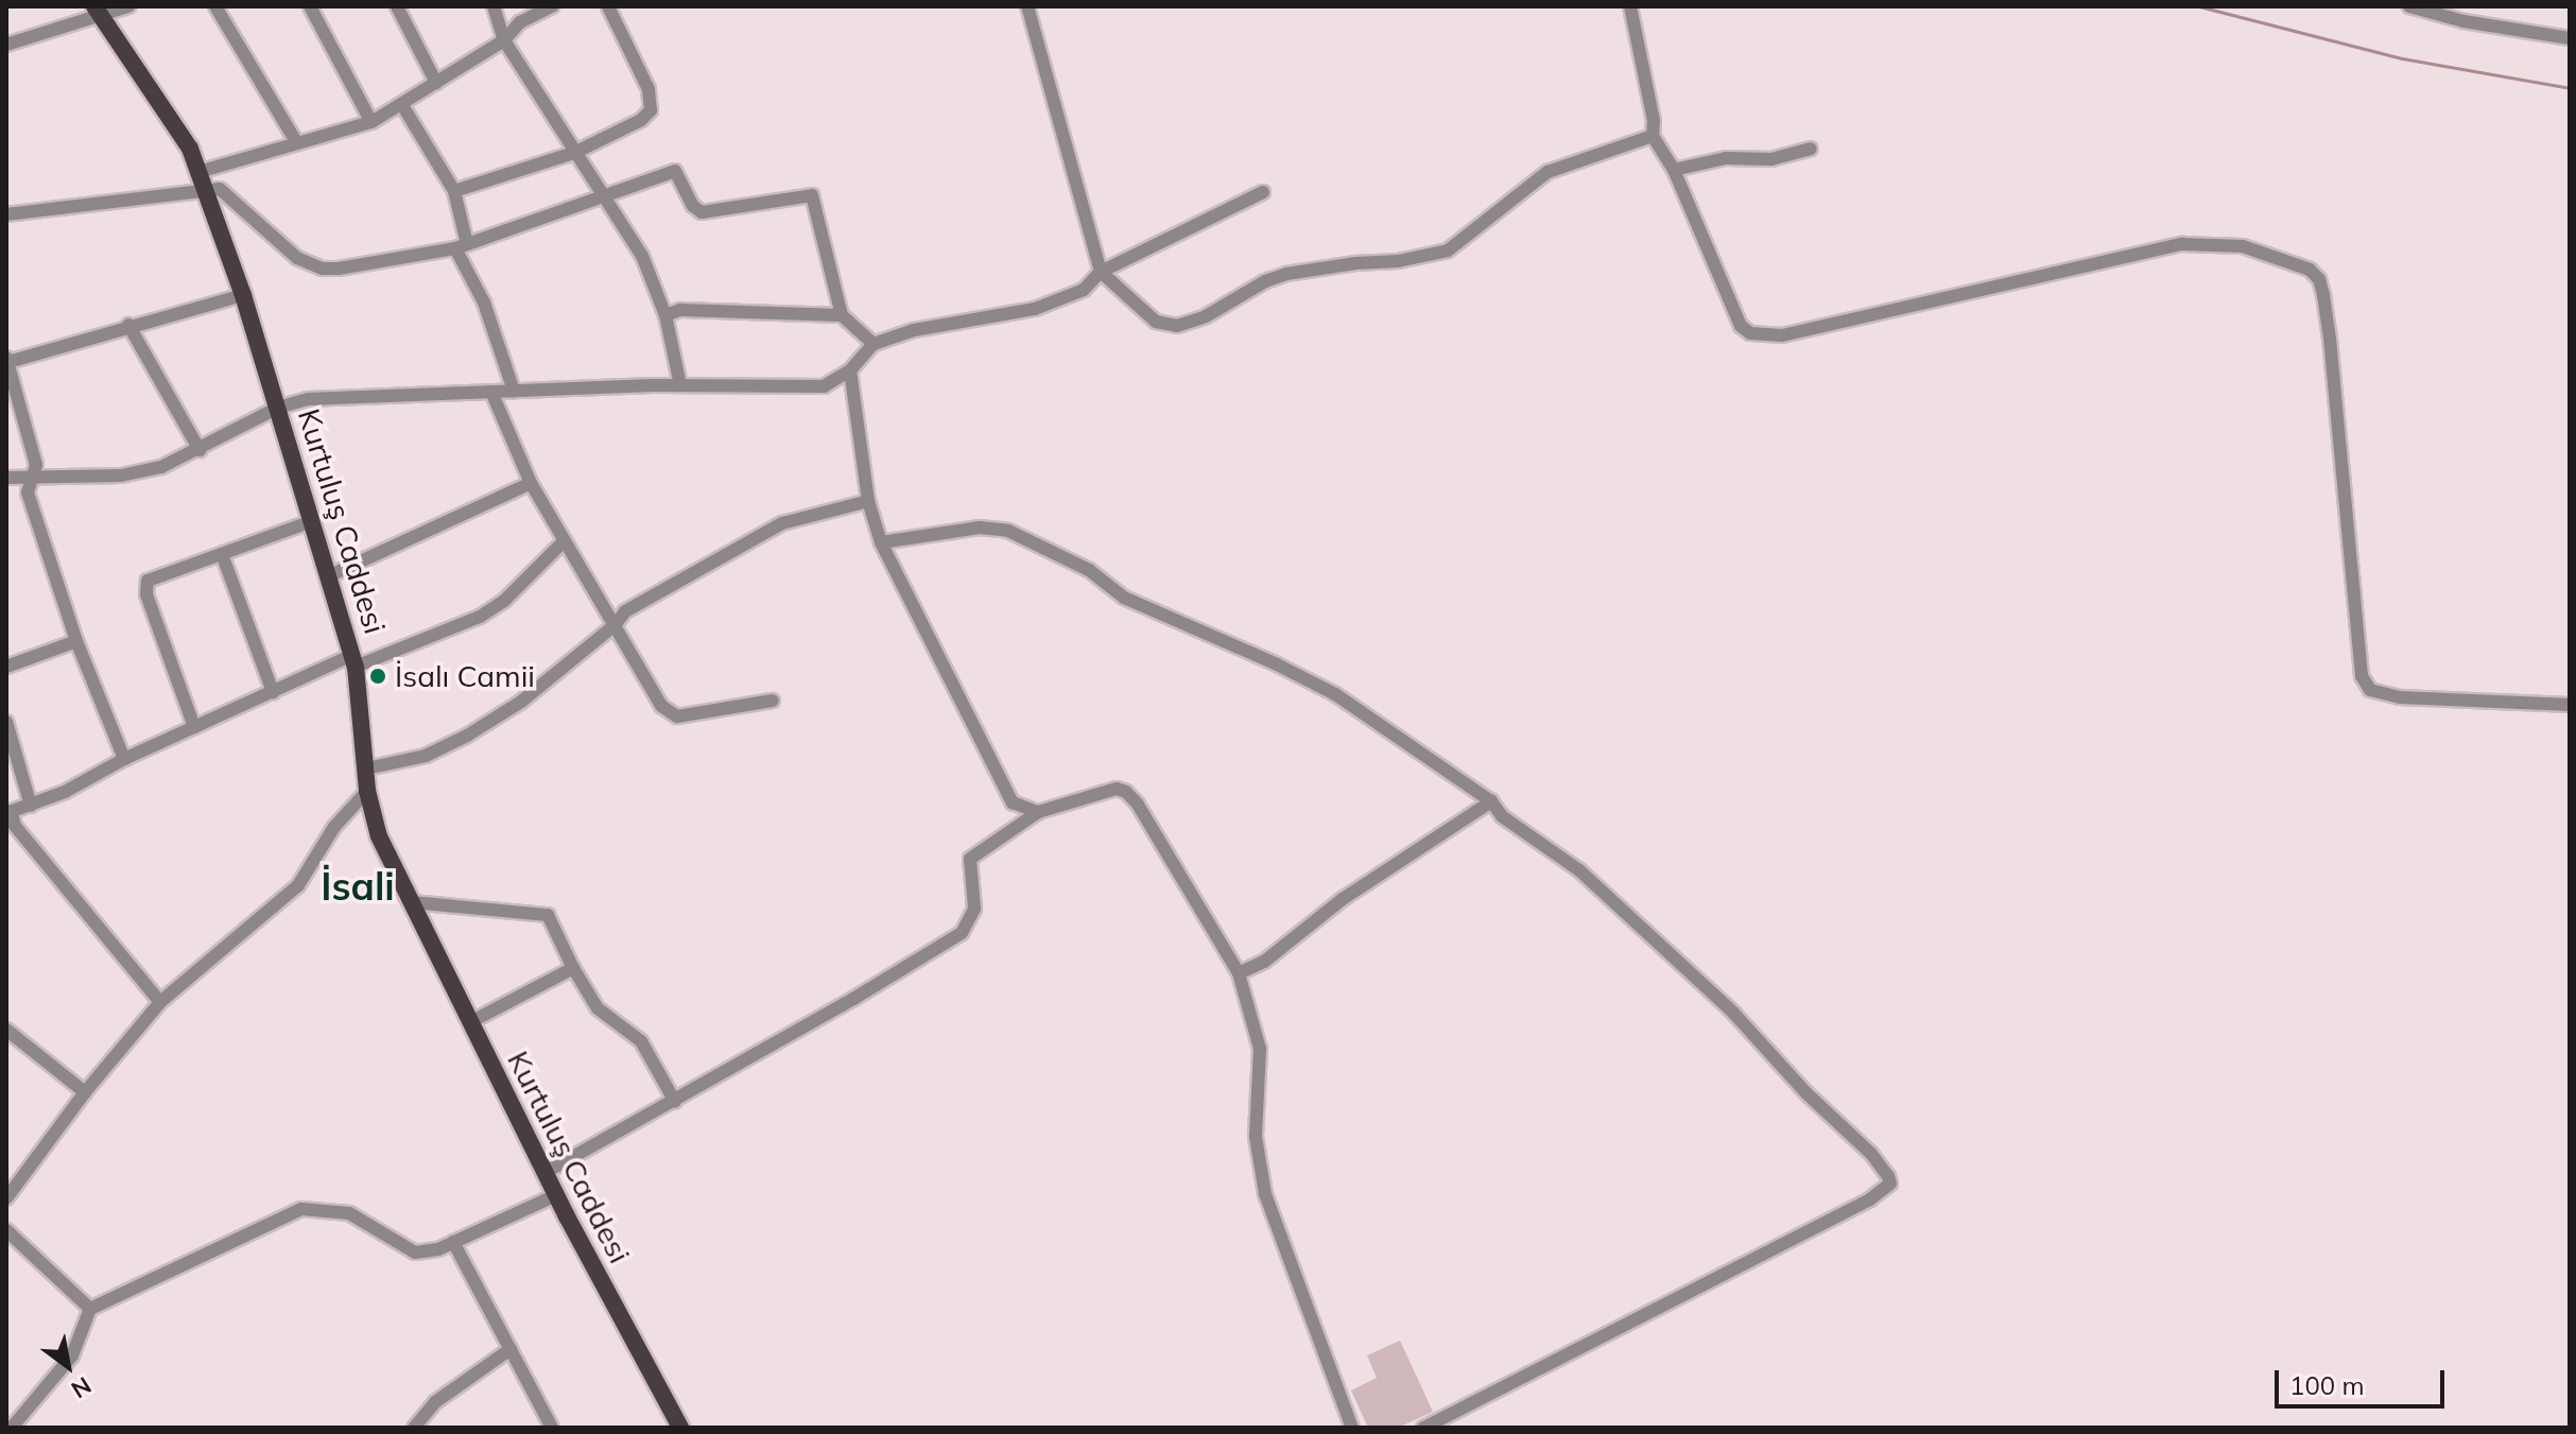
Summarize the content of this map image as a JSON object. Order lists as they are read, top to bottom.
{
  "streets": {
    "main road": ["Kurtuluş Caddesi"]
  },
  "districts": ["İsali"],
  "places": ["İsalı Camii"],
  "scale_bar": "100 m",
  "north": "bottom right"
}
